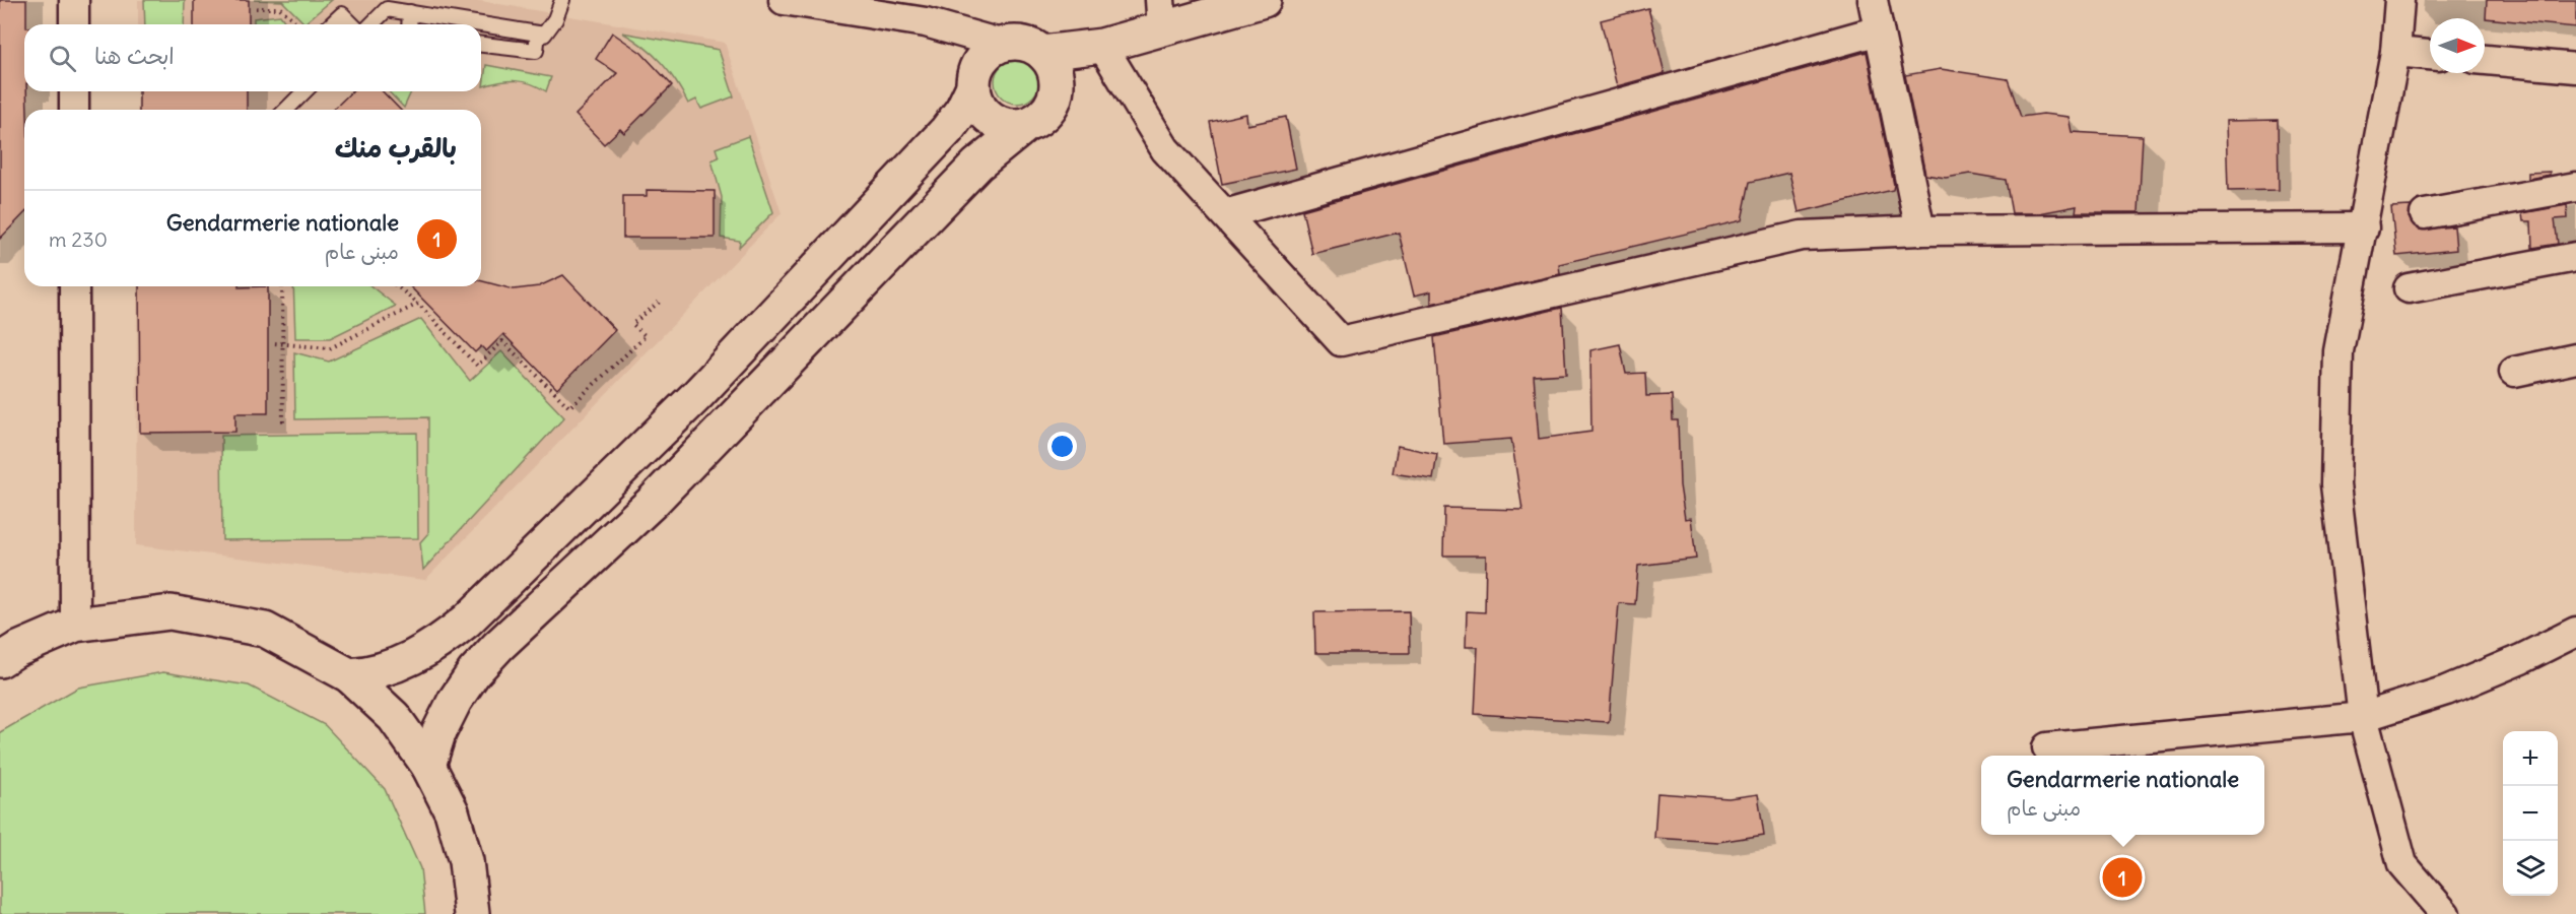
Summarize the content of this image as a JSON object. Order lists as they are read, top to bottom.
{
  "north": "right",
  "page": {
    "search": "ابحث هنا",
    "heading": "بالقرب منك",
    "list": [
      {
        "mark": "1",
        "name": "Gendarmerie nationale",
        "note": "مبنى عام",
        "value": "230 m"
      }
    ],
    "map_buttons": ["+", "−"],
    "popup": ["Gendarmerie nationale", "مبنى عام"],
    "pins": "1"
  }
}
